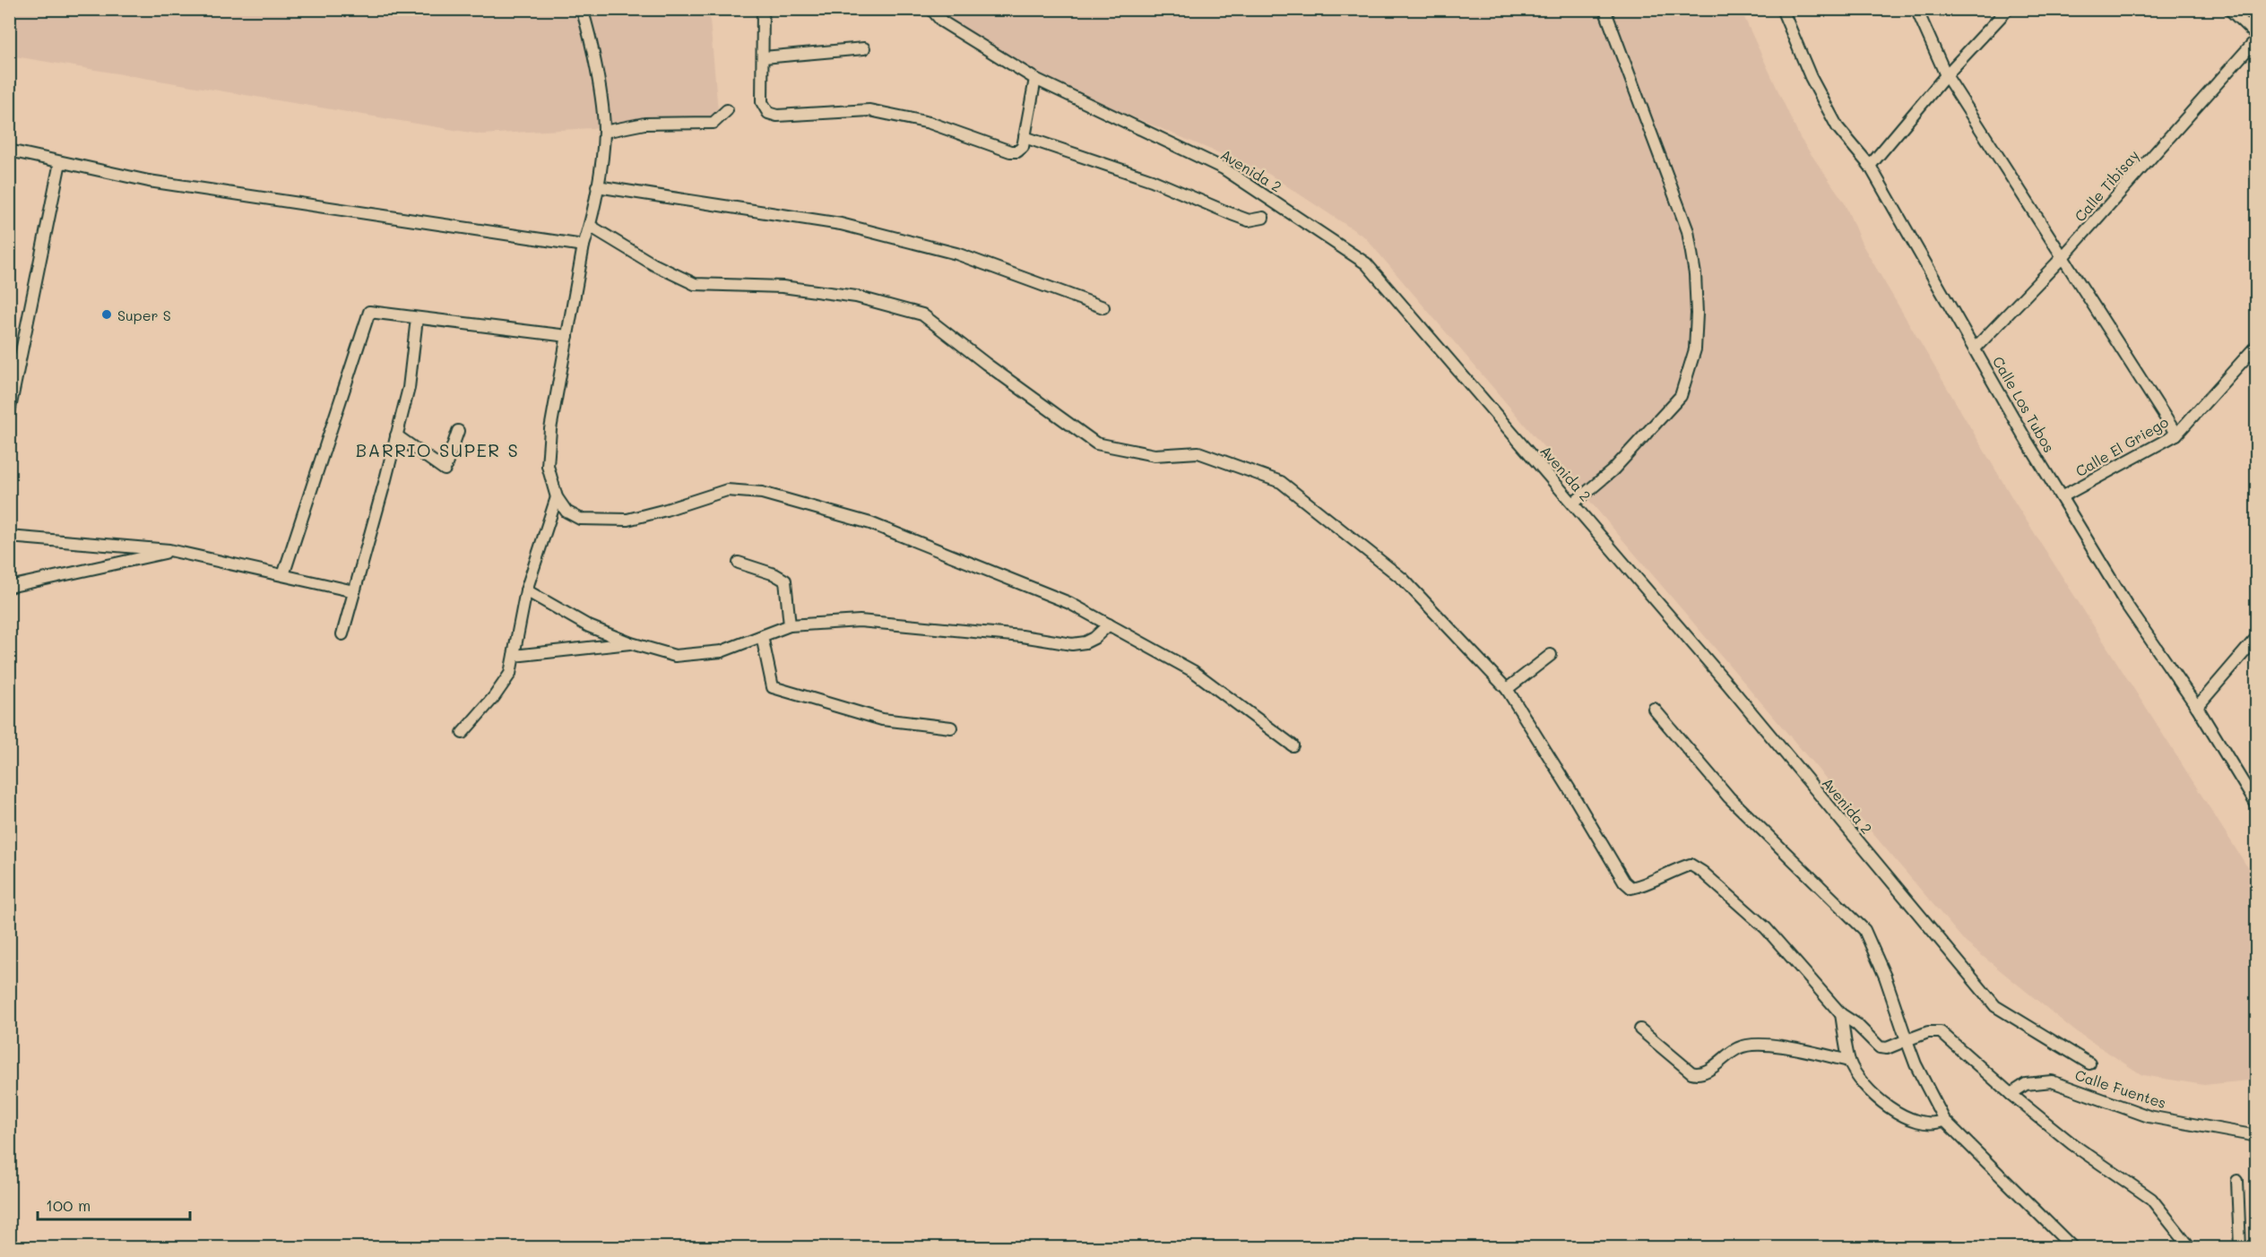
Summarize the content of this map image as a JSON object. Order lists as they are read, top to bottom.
{
  "streets": {
    "street": [
      "Avenida 2",
      "Calle Tibisay",
      "Calle Los Tubos",
      "Calle El Griego",
      "Calle Fuentes"
    ]
  },
  "crossings": [
    ["Calle Tibisay", "Calle Los Tubos"],
    ["Calle Los Tubos", "Calle El Griego"]
  ],
  "districts": ["BARRIO SUPER S"],
  "places": ["Super S"],
  "scale_bar": "100 m"
}
